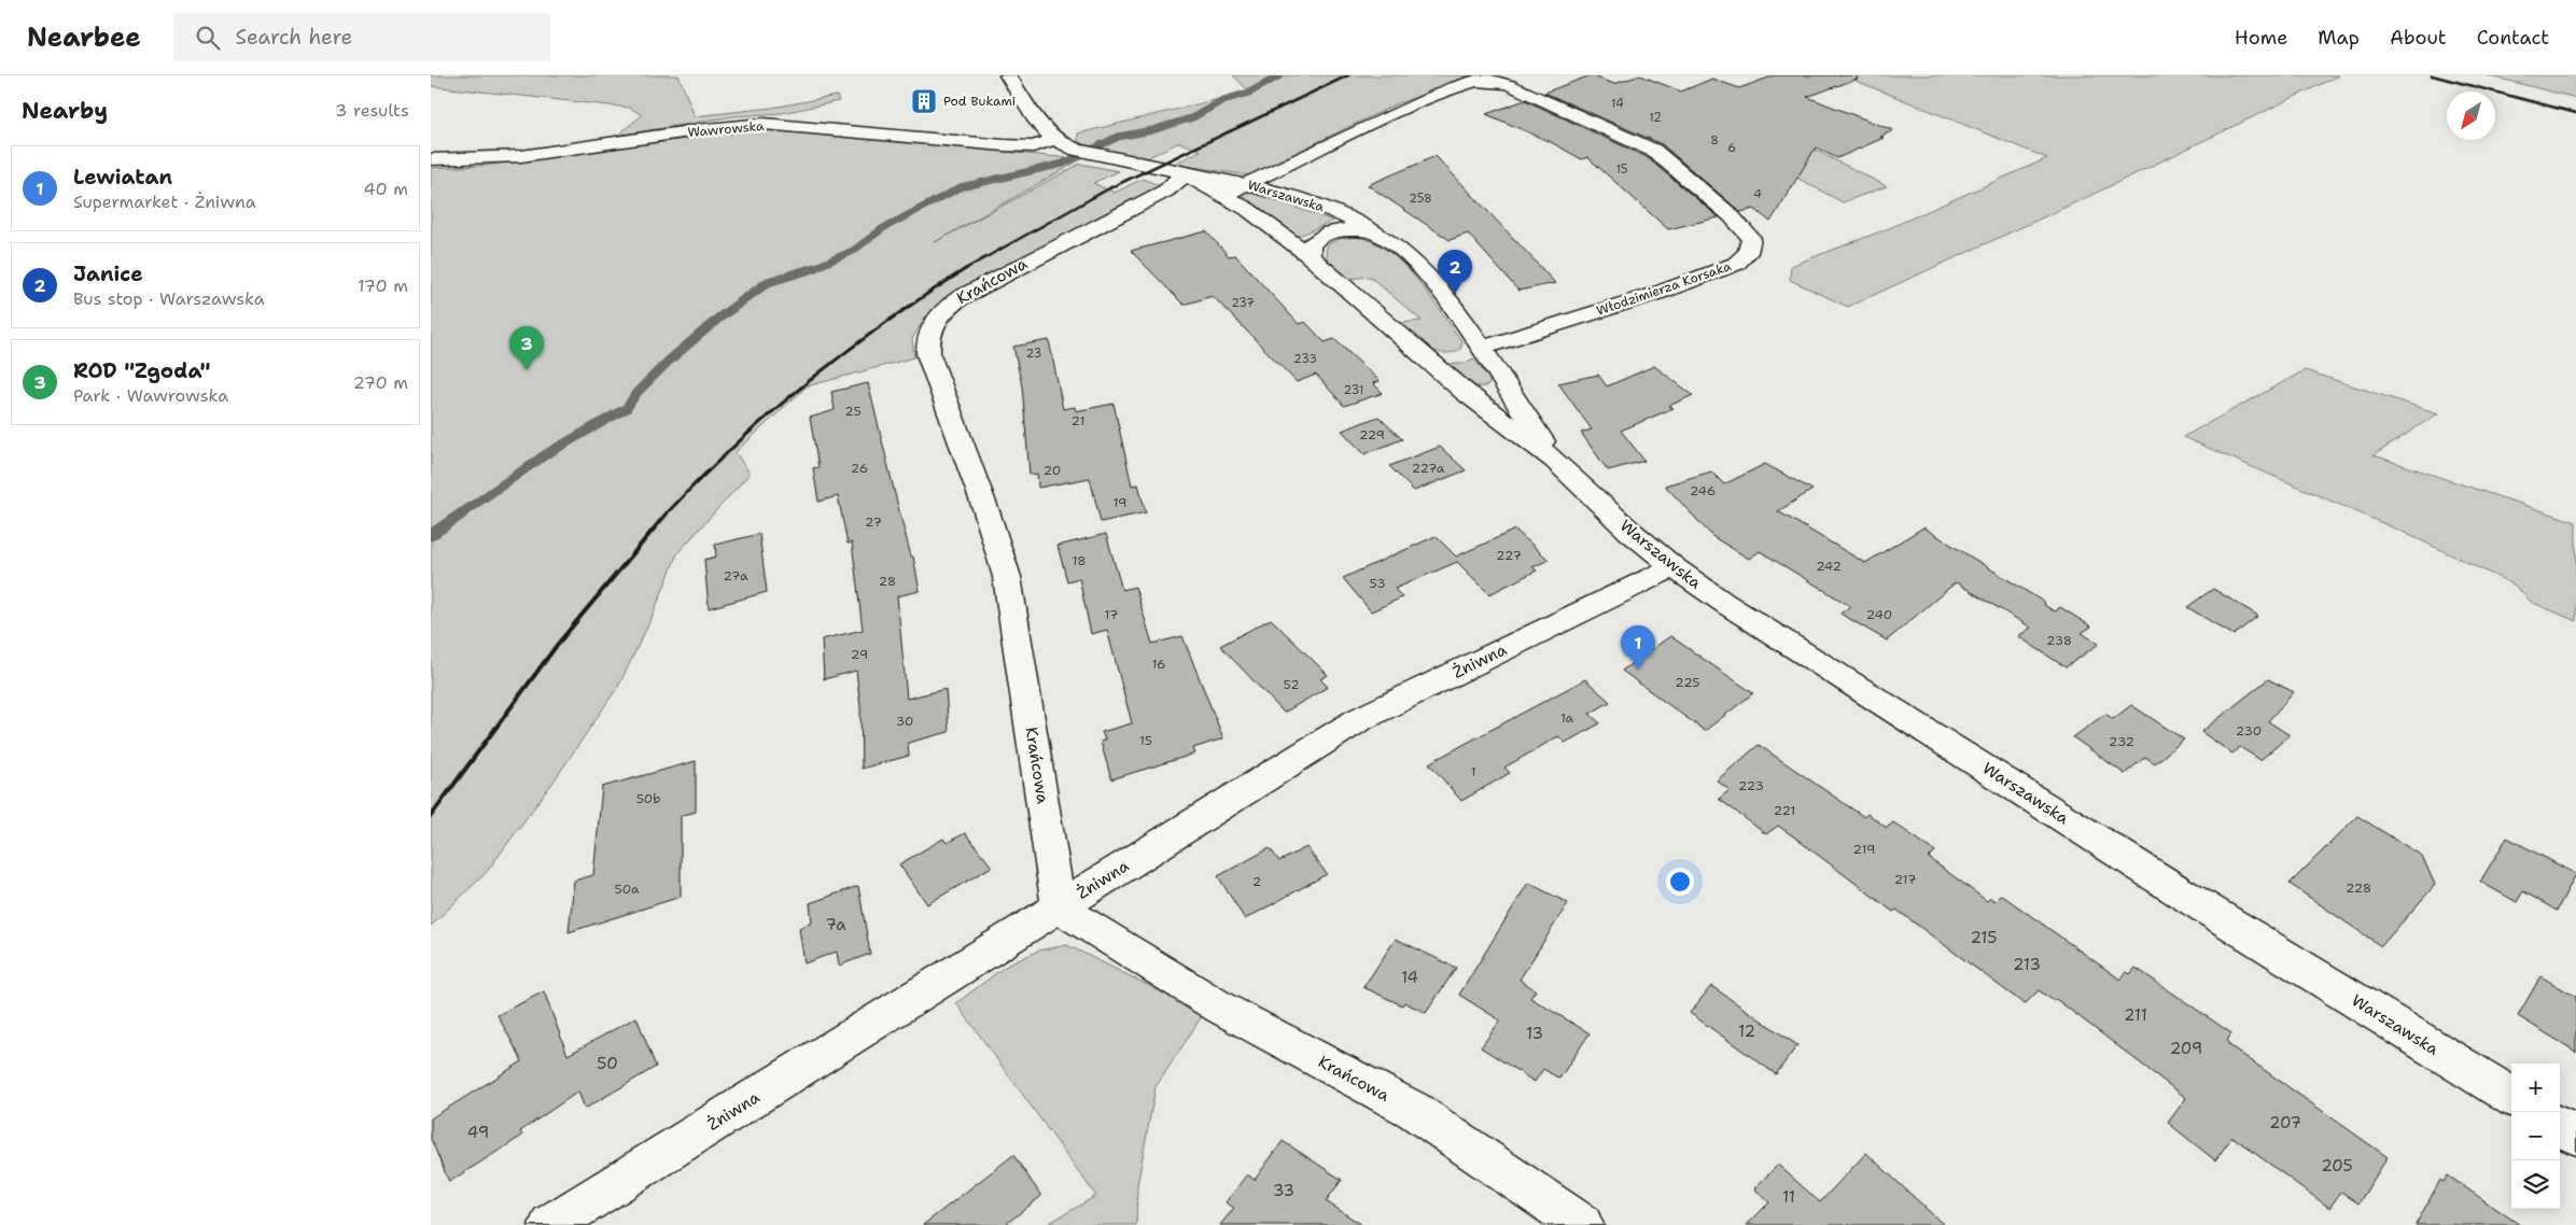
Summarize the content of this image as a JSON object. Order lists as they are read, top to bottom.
{
  "streets": {
    "street": [
      "Wawrowska",
      "Warszawska",
      "Krańcowa",
      "Włodzimierza Korsaka",
      "Żniwna"
    ]
  },
  "crossings": [
    ["Wawrowska", "Warszawska"],
    ["Warszawska", "Krańcowa"],
    ["Warszawska", "Włodzimierza Korsaka"],
    ["Warszawska", "Żniwna"],
    ["Krańcowa", "Żniwna"]
  ],
  "places": {
    "building": ["Pod Bukami"]
  },
  "house_numbers": [
    "14",
    "12",
    "8",
    "6",
    "15",
    "4",
    "258",
    "237",
    "23",
    "233",
    "231",
    "25",
    "21",
    "229",
    "26",
    "227a",
    "20",
    "246",
    "19",
    "27",
    "227",
    "18",
    "242",
    "27a",
    "28",
    "53",
    "17",
    "240",
    "238",
    "29",
    "16",
    "225",
    "52",
    "1a",
    "30",
    "230",
    "15",
    "232",
    "1",
    "223",
    "50b",
    "221",
    "219",
    "217",
    "2",
    "228",
    "50a",
    "7a",
    "215",
    "213",
    "14",
    "211",
    "12",
    "13",
    "209",
    "50",
    "207",
    "49",
    "205",
    "33",
    "11"
  ],
  "north": "bottom left",
  "page": {
    "header": "Nearbee",
    "search": "Search here",
    "nav": [
      "Home",
      "Map",
      "About",
      "Contact"
    ],
    "heading": ["Nearby", "3 results"],
    "list": [
      {
        "mark": "1",
        "name": "Lewiatan",
        "note": "Supermarket · Żniwna",
        "value": "40 m"
      },
      {
        "mark": "2",
        "name": "Janice",
        "note": "Bus stop · Warszawska",
        "value": "170 m"
      },
      {
        "mark": "3",
        "name": "ROD \"Zgoda\"",
        "note": "Park · Wawrowska",
        "value": "270 m"
      }
    ],
    "pins": ["2", "3", "1"],
    "map_buttons": ["+", "−"]
  }
}
